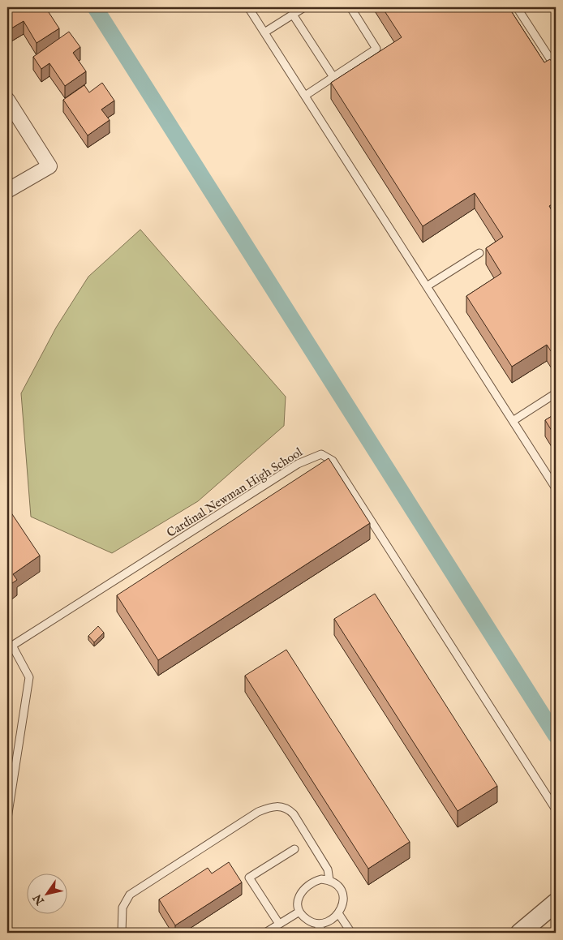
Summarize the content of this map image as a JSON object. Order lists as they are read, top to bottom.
{
  "streets": {
    "lane": ["Cardinal Newman High School"]
  },
  "north": "bottom left"
}
